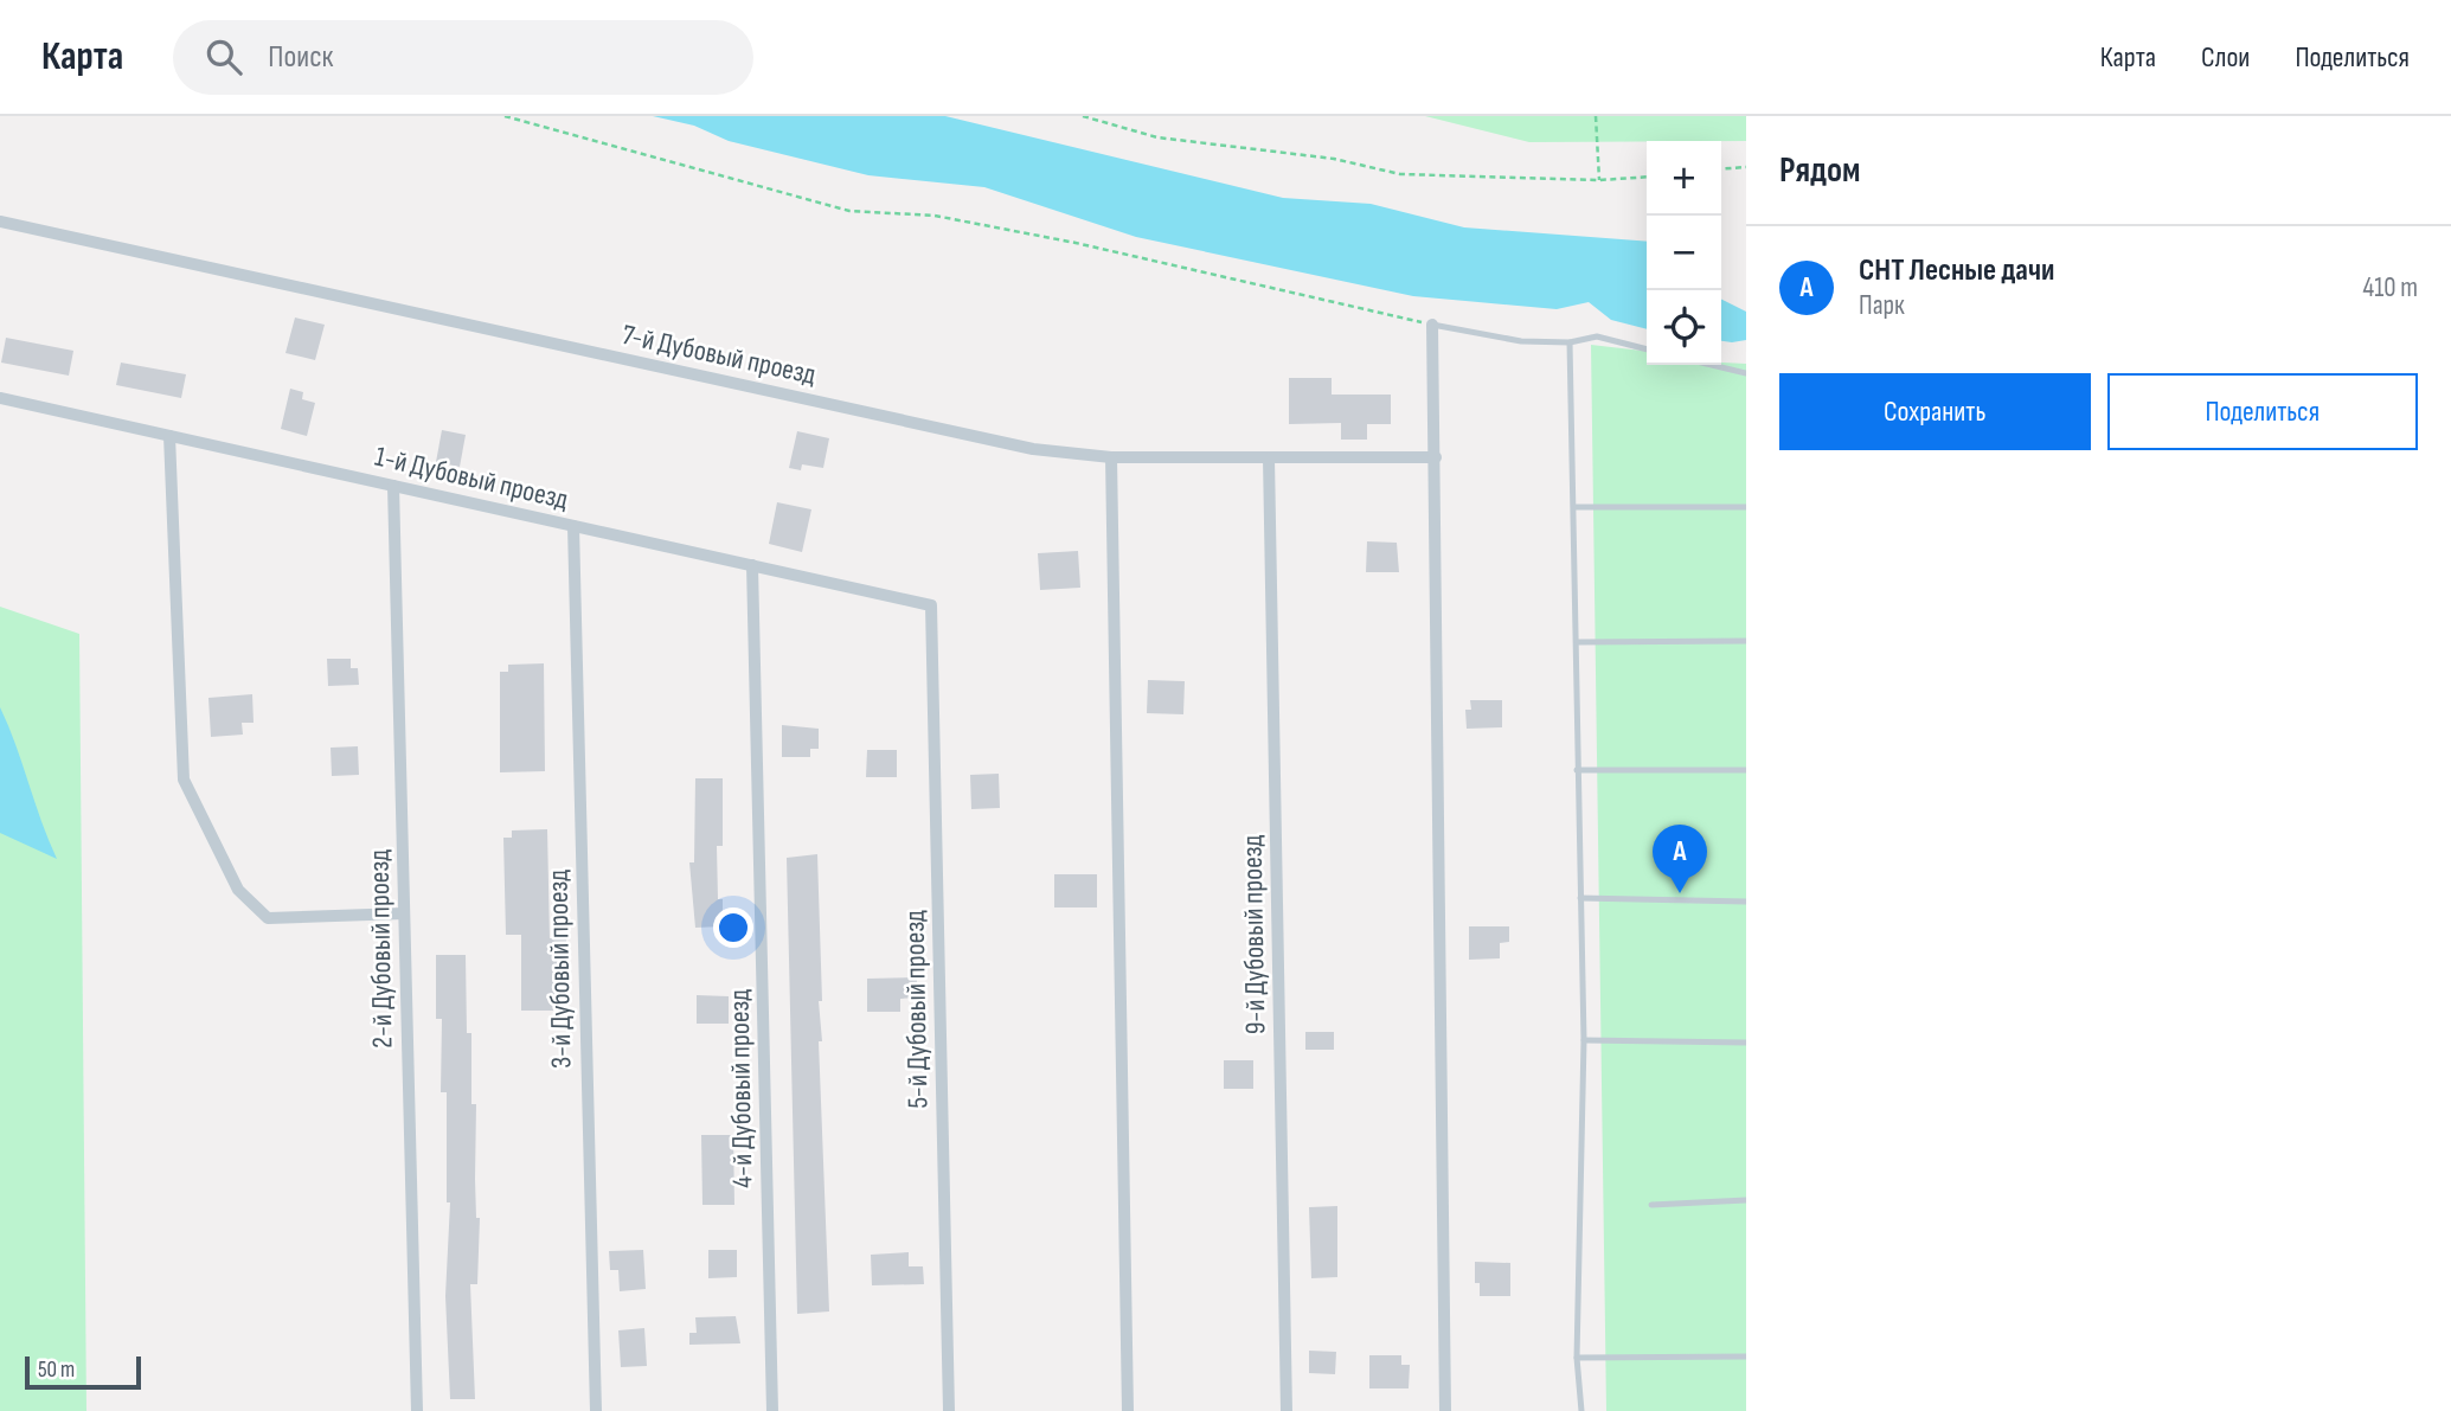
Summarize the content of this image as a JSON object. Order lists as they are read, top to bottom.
{
  "streets": {
    "street": [
      "7-й Дубовый проезд",
      "1-й Дубовый проезд",
      "9-й Дубовый проезд",
      "2-й Дубовый проезд",
      "3-й Дубовый проезд",
      "5-й Дубовый проезд",
      "4-й Дубовый проезд"
    ]
  },
  "crossings": [
    ["7-й Дубовый проезд", "9-й Дубовый проезд"],
    ["1-й Дубовый проезд", "2-й Дубовый проезд"],
    ["1-й Дубовый проезд", "3-й Дубовый проезд"],
    ["1-й Дубовый проезд", "5-й Дубовый проезд"],
    ["1-й Дубовый проезд", "4-й Дубовый проезд"]
  ],
  "scale_bar": "50 m",
  "page": {
    "header": "Карта",
    "search": "Поиск",
    "nav": ["Карта", "Слои", "Поделиться"],
    "heading": "Рядом",
    "map_buttons": ["+", "−"],
    "list": [
      {
        "mark": "A",
        "name": "СНТ Лесные дачи",
        "note": "Парк",
        "value": "410 m"
      }
    ],
    "buttons": ["Сохранить", "Поделиться"],
    "pins": "A",
    "scale": "50 m"
  }
}
